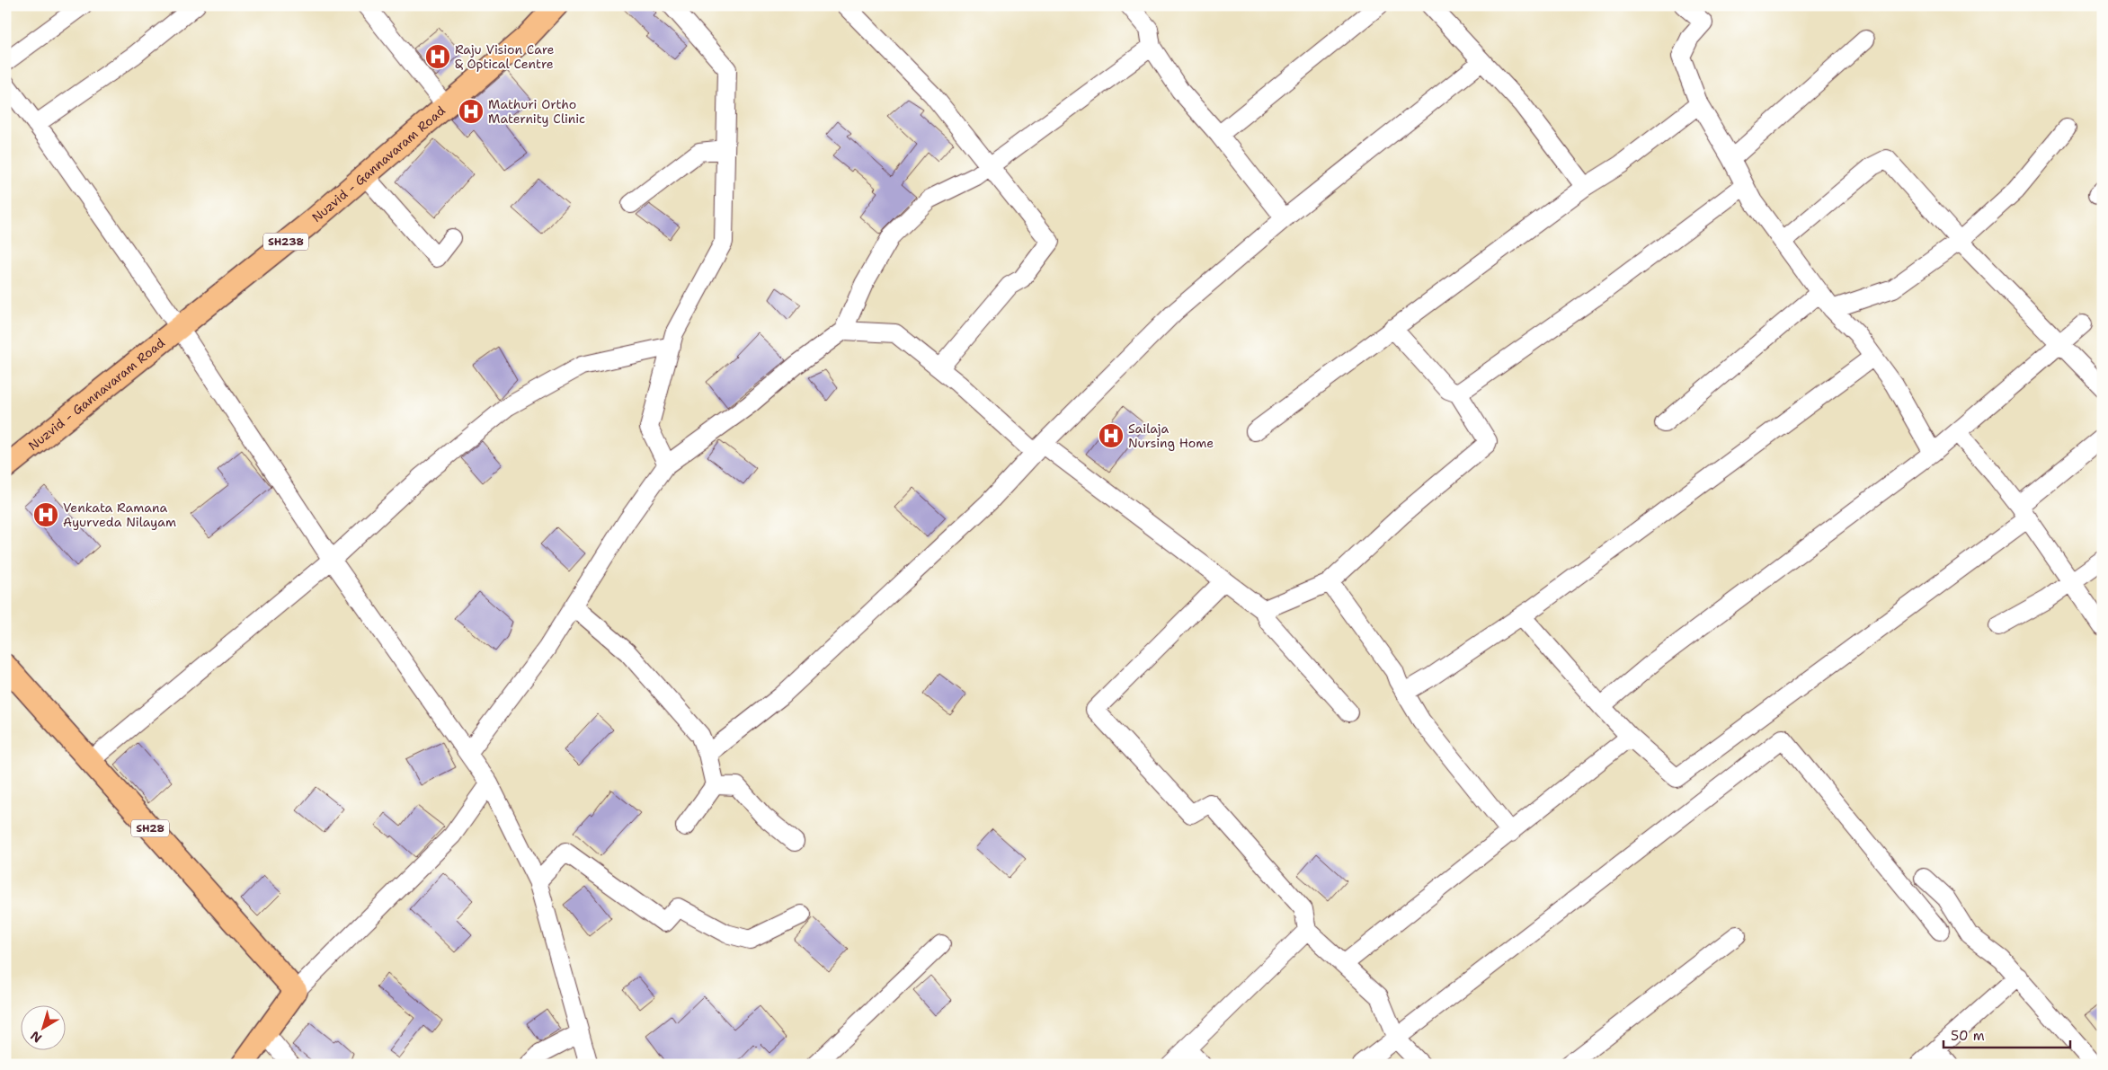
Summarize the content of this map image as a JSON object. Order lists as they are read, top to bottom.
{
  "streets": {
    "main road": ["Nuzvid - Gannavaram Road", "SH238", "SH28"]
  },
  "places": {
    "hospital": [
      "Raju Vision Care & Optical Centre",
      "Mathuri Ortho Maternity Clinic",
      "Sailaja Nursing Home",
      "Venkata Ramana Ayurveda Nilayam"
    ]
  },
  "scale_bar": "50 m",
  "north": "bottom left"
}
